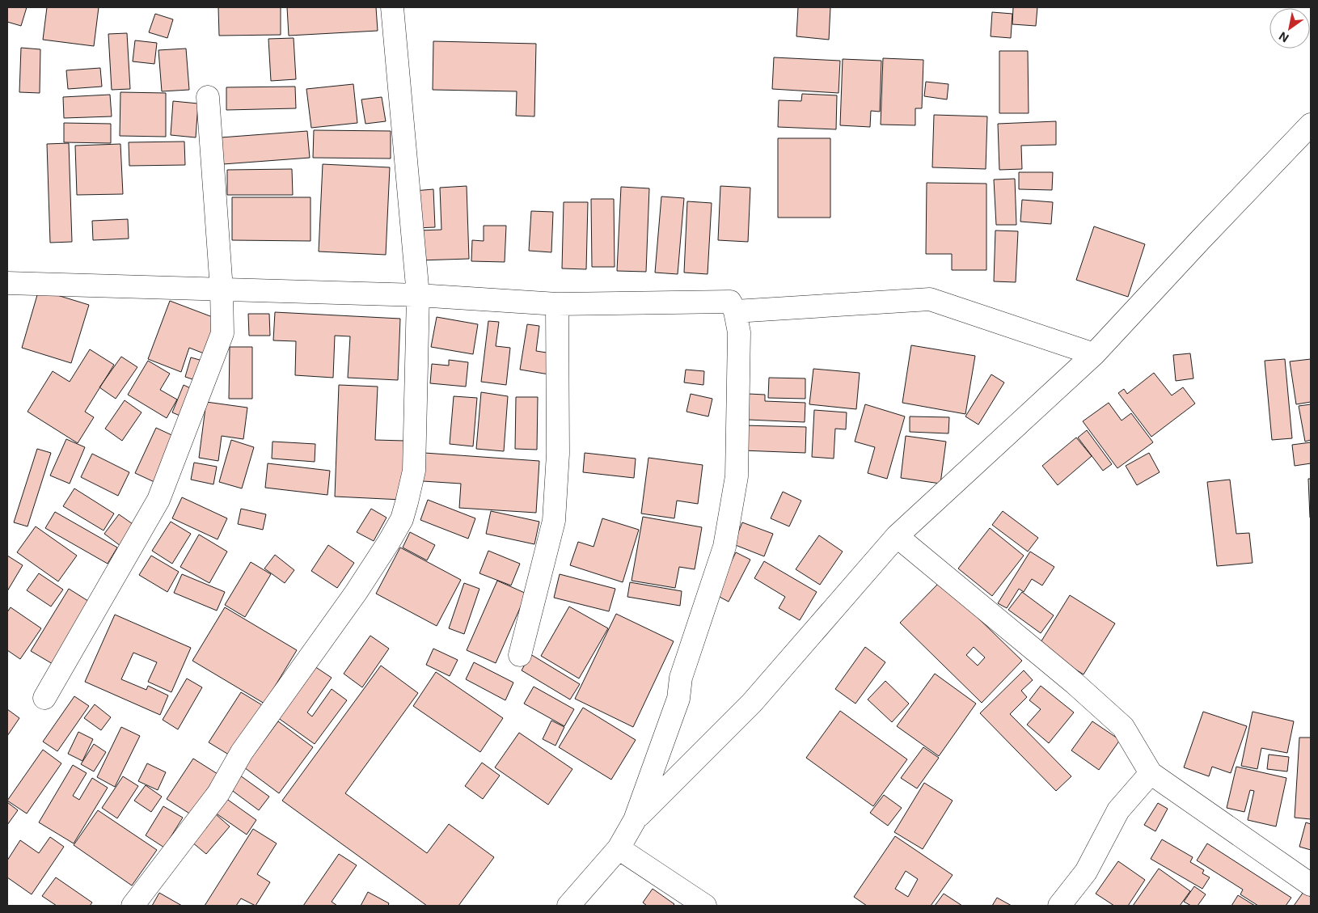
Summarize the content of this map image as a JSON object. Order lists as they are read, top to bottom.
{
  "north": "bottom left"
}
